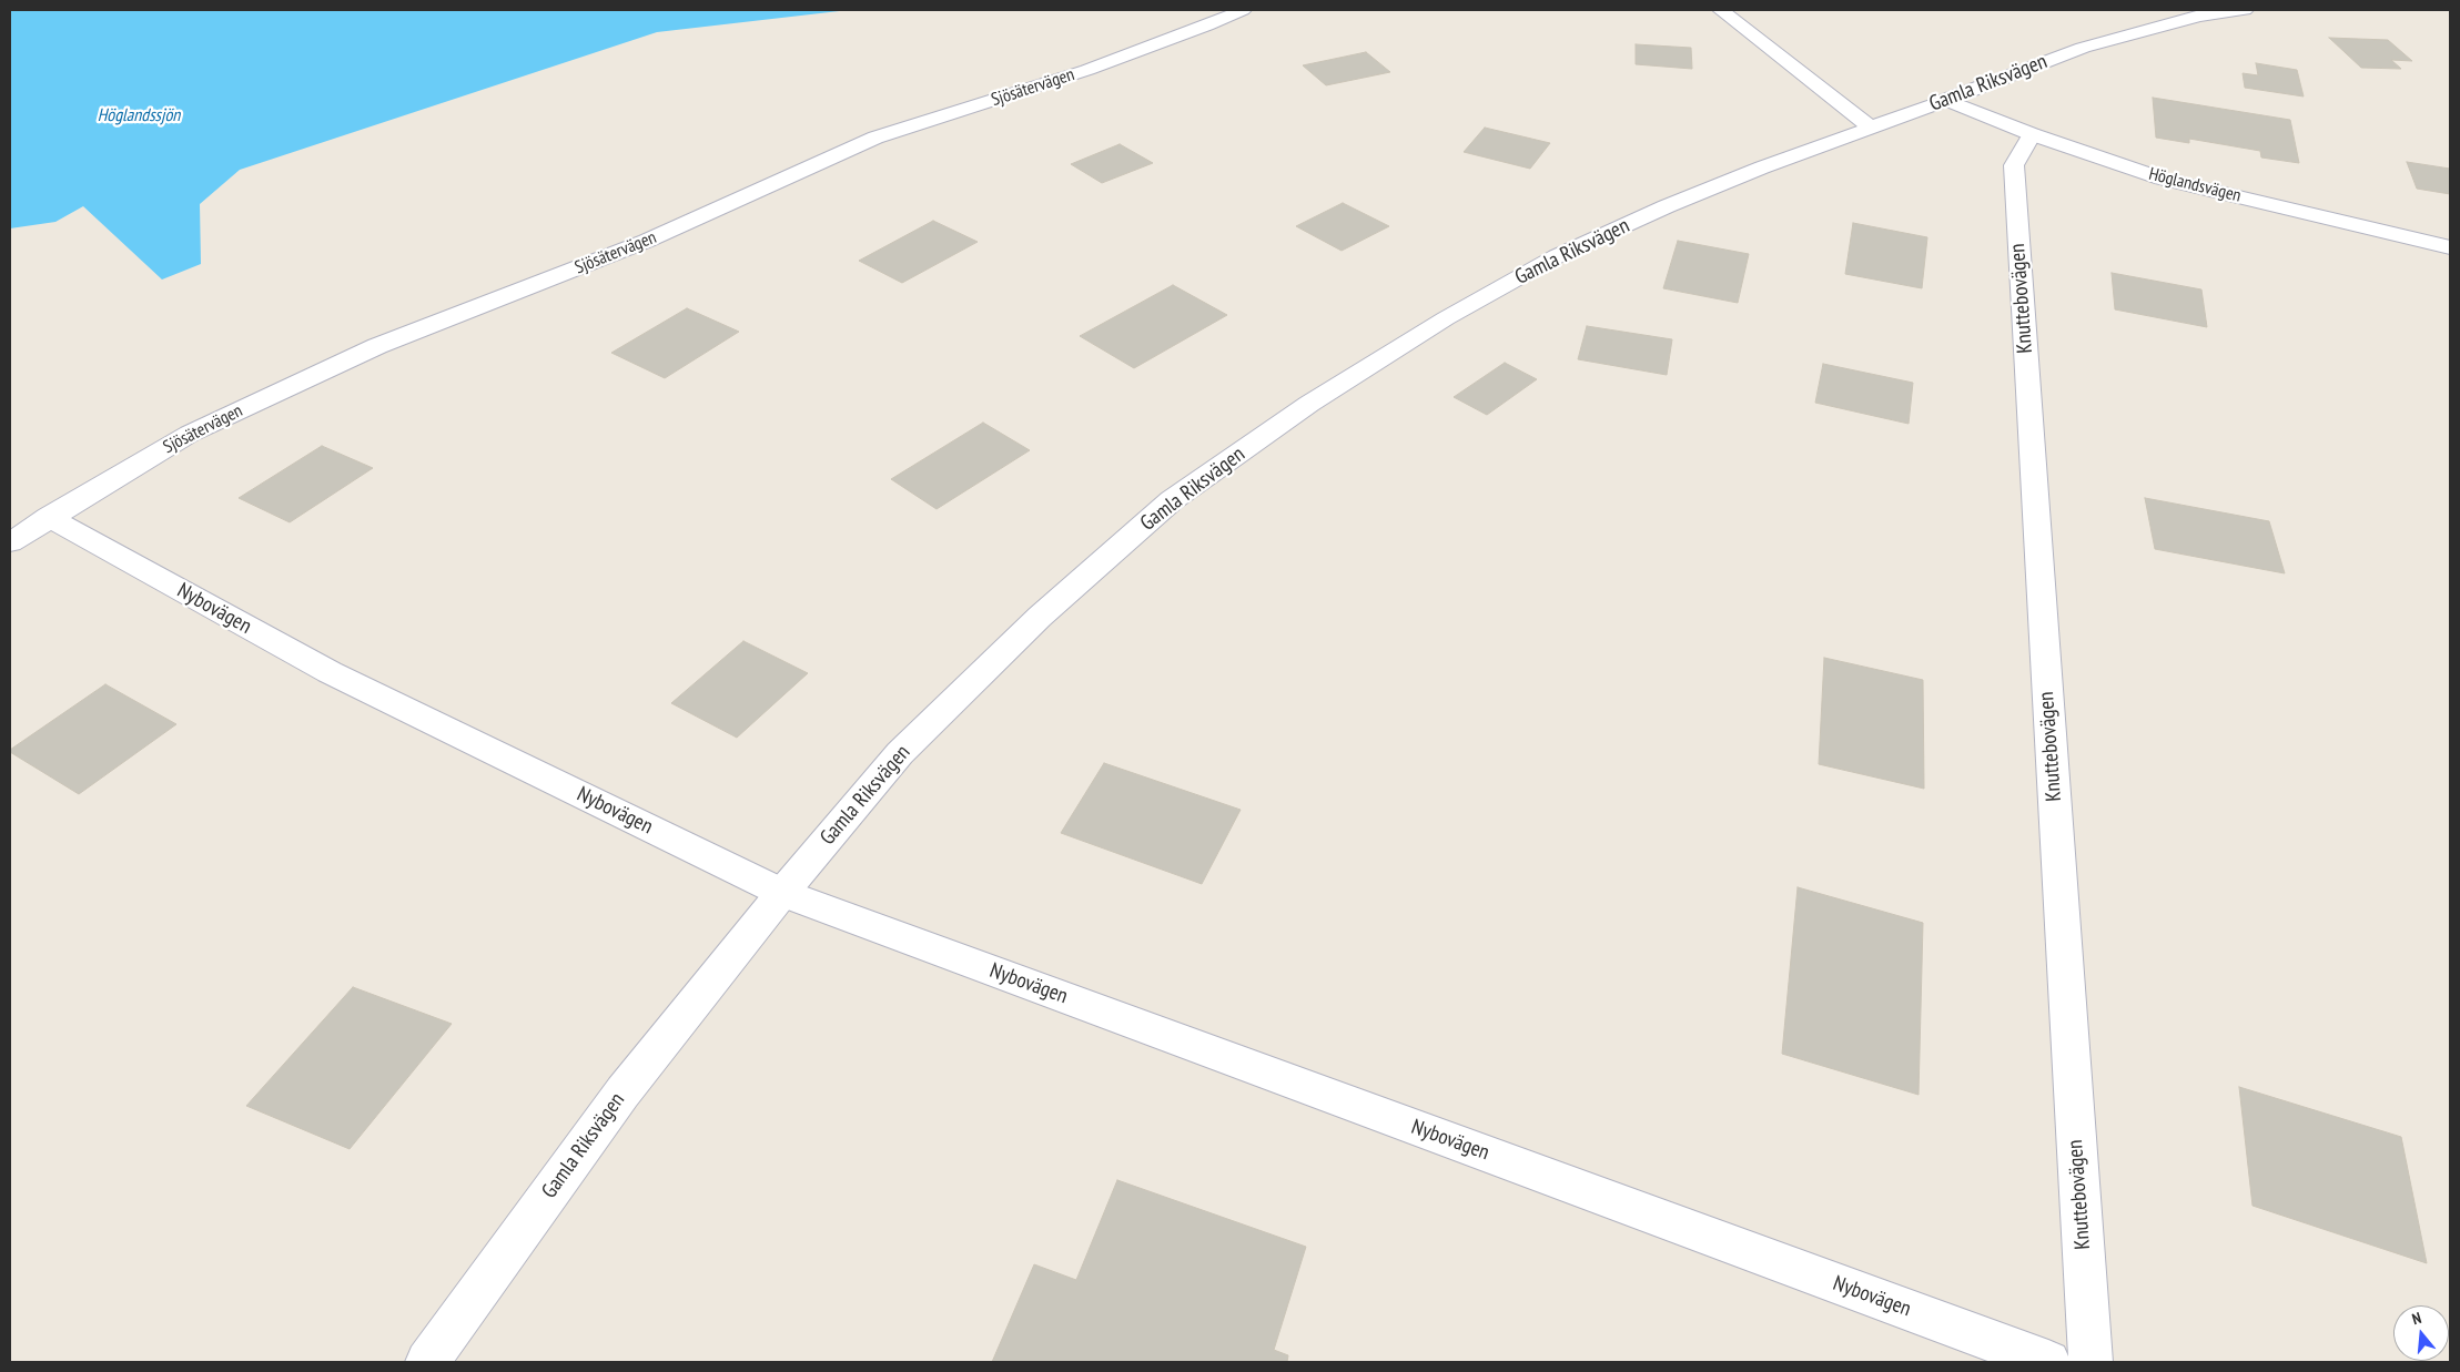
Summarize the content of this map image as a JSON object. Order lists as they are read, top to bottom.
{
  "streets": {
    "street": [
      "Gamla Riksvägen",
      "Sjösätervägen",
      "Höglandsvägen",
      "Knuttebovägen",
      "Nybovägen"
    ]
  },
  "crossings": [
    ["Gamla Riksvägen", "Höglandsvägen"],
    ["Gamla Riksvägen", "Nybovägen"],
    ["Sjösätervägen", "Nybovägen"],
    ["Höglandsvägen", "Knuttebovägen"]
  ],
  "water": ["Höglandssjön"],
  "north": "top"
}
